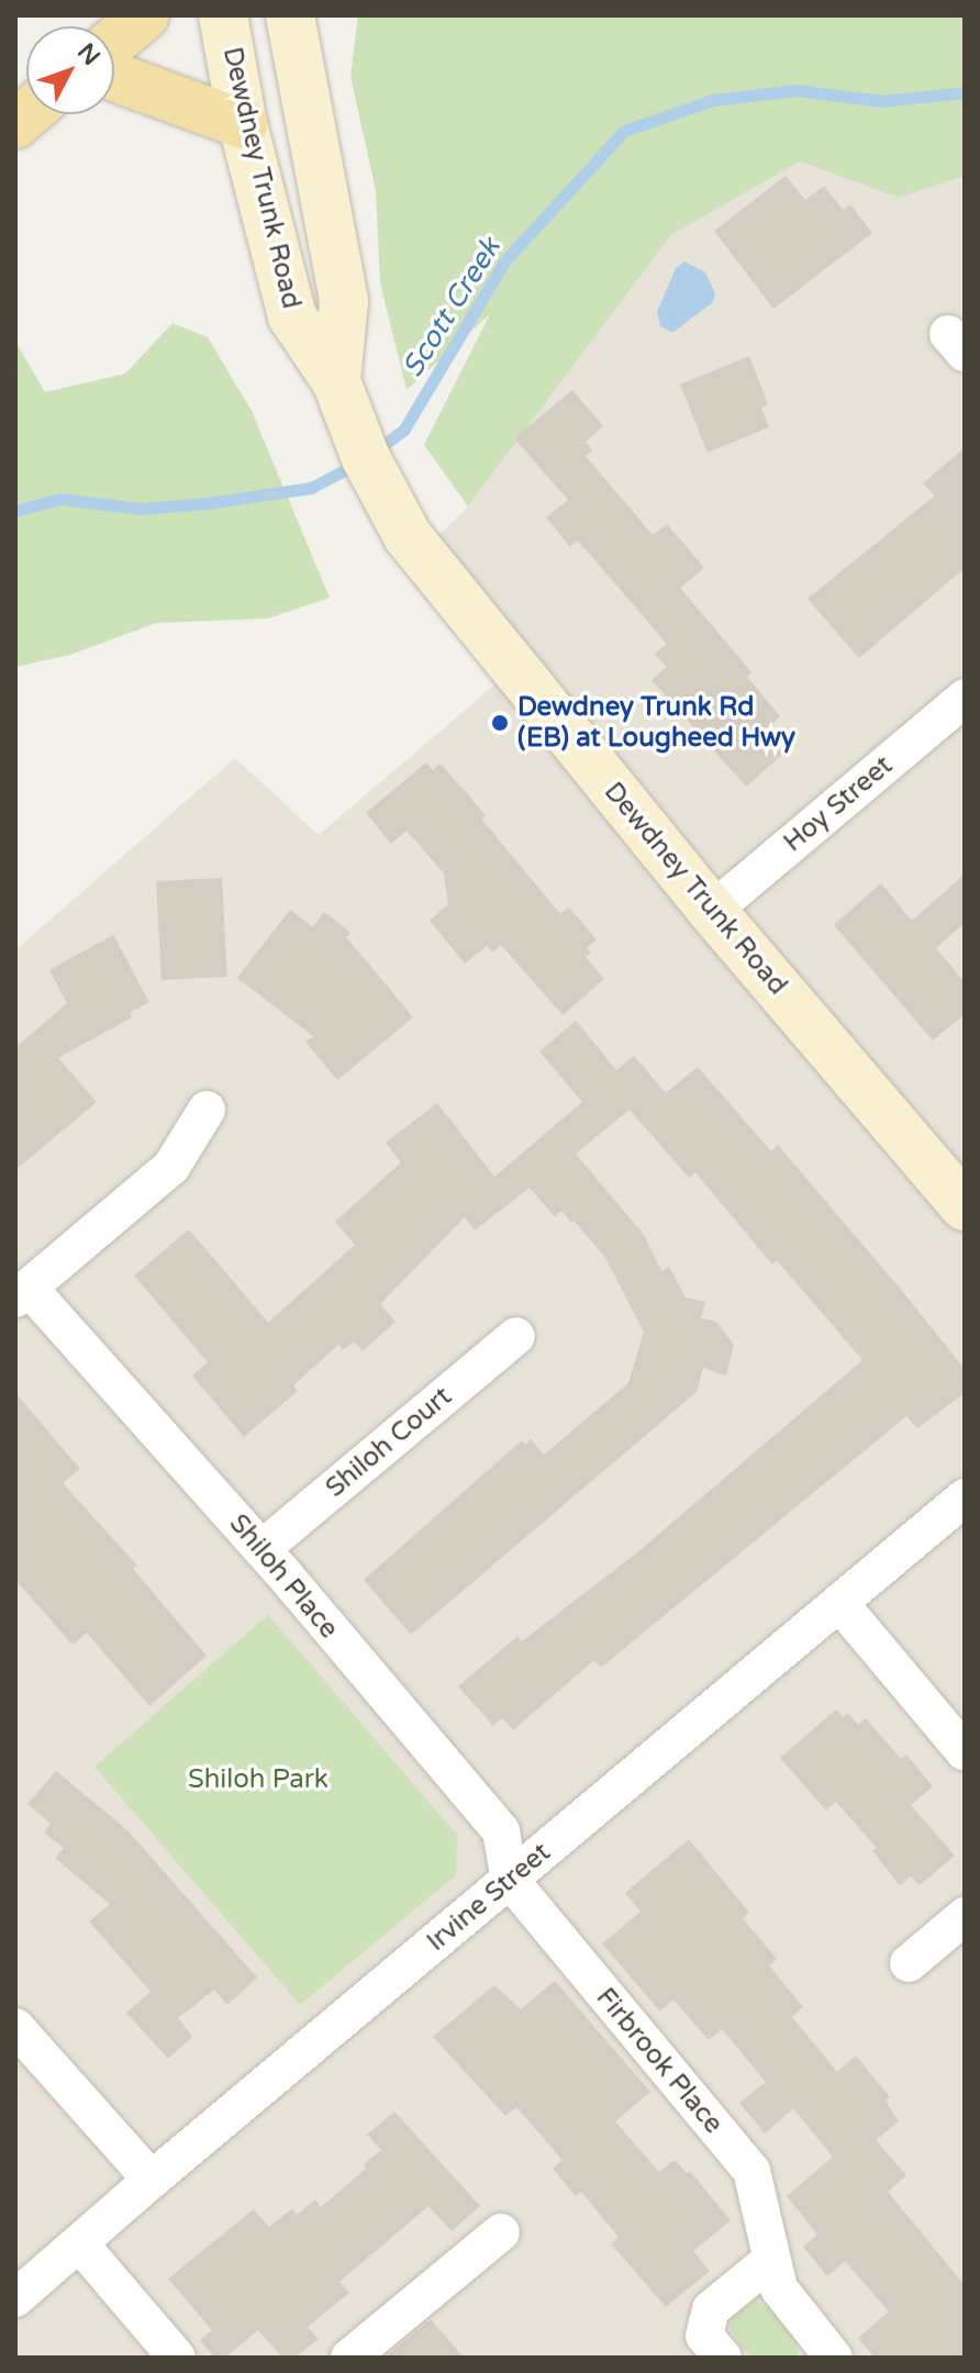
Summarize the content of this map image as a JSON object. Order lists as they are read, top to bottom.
{
  "streets": {
    "main road": ["Dewdney Trunk Road"],
    "street": [
      "Hoy Street",
      "Shiloh Court",
      "Shiloh Place",
      "Irvine Street",
      "Firbrook Place"
    ]
  },
  "crossings": [
    ["Dewdney Trunk Road", "Hoy Street"],
    ["Shiloh Court", "Shiloh Place"],
    ["Shiloh Place", "Irvine Street"],
    ["Shiloh Place", "Firbrook Place"],
    ["Irvine Street", "Firbrook Place"]
  ],
  "water": ["Scott Creek"],
  "parks": ["Shiloh Park"],
  "places": ["Dewdney Trunk Rd (EB) at Lougheed Hwy"],
  "north": "top right"
}
